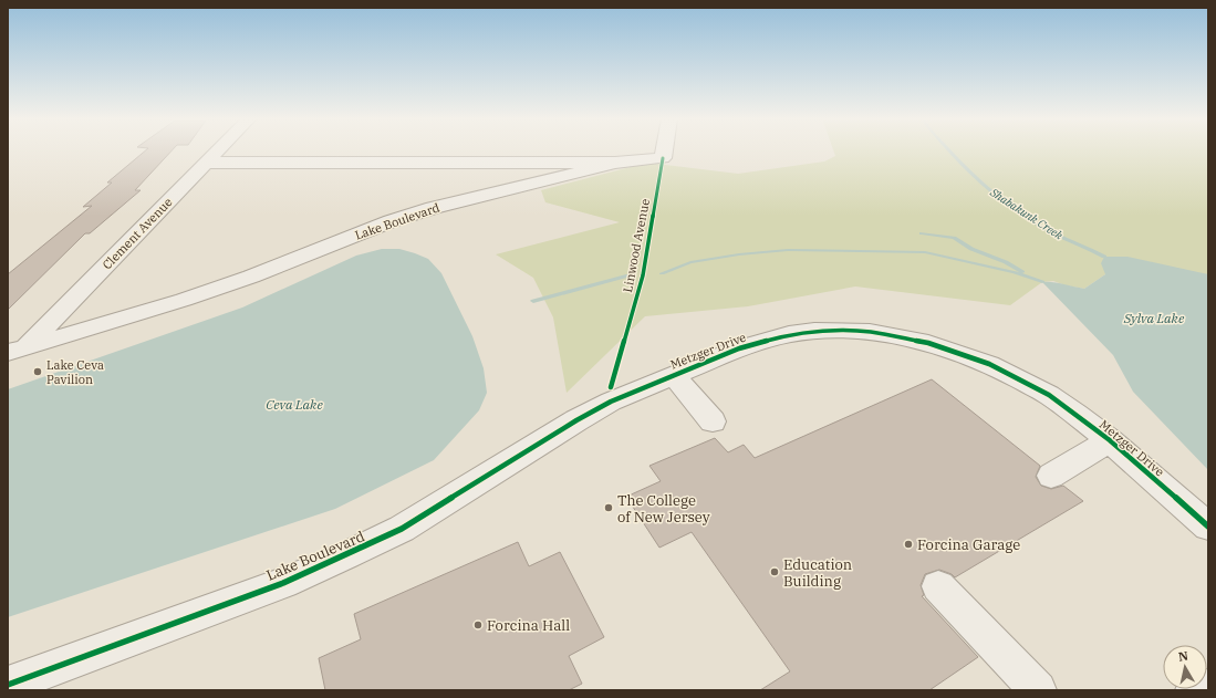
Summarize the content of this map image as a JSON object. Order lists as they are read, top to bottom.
{
  "streets": {
    "street": ["Lake Boulevard", "Clement Avenue", "Metzger Drive"],
    "cycle path": ["Linwood Avenue"]
  },
  "crossings": [
    ["Lake Boulevard", "Clement Avenue"],
    ["Lake Boulevard", "Metzger Drive"]
  ],
  "water": ["Shabakunk Creek", "Sylva Lake", "Ceva Lake"],
  "places": [
    "Lake Ceva Pavilion",
    "The College of New Jersey",
    "Forcina Garage",
    "Education Building",
    "Forcina Hall"
  ],
  "north": "top"
}
